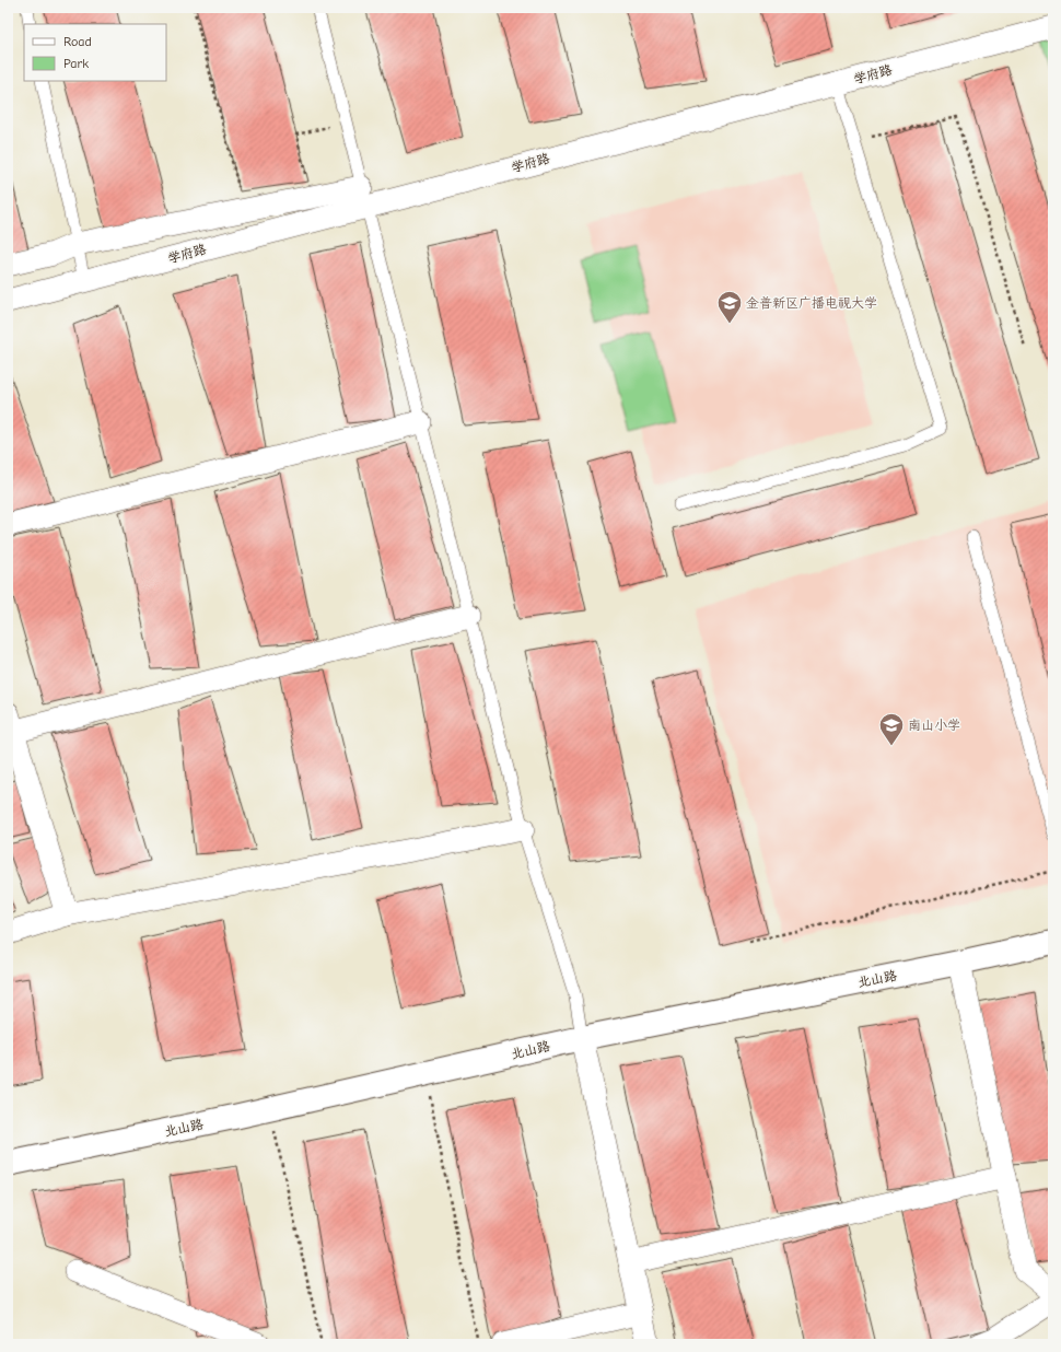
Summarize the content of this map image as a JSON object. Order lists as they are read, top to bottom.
{
  "streets": {
    "street": ["学府路", "北山路"]
  },
  "places": {
    "school or university": ["金普新区广播电视大学", "南山小学"]
  },
  "legend": ["Road", "Park"]
}
